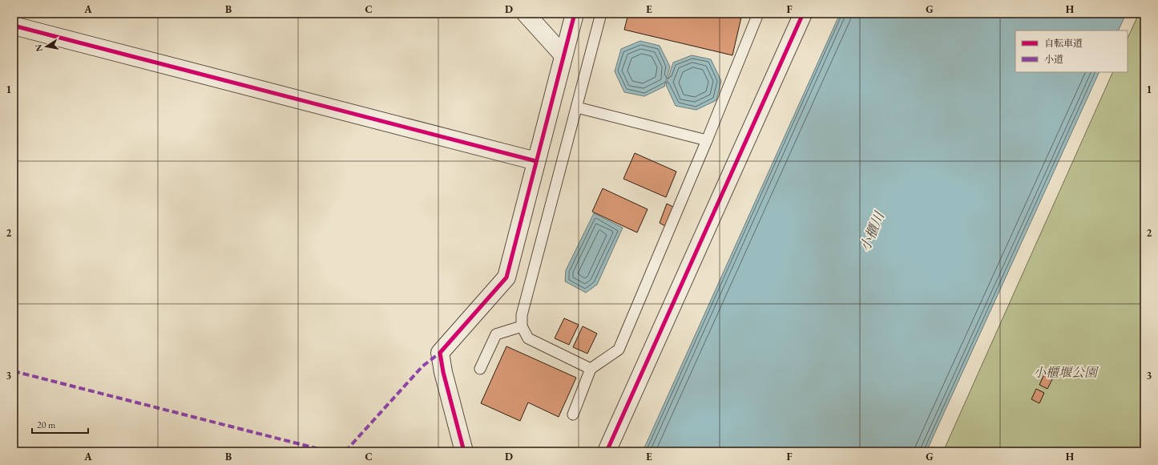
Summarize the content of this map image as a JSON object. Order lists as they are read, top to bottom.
{
  "water": ["小櫃川"],
  "parks": ["小櫃堰公園"],
  "legend": ["自転車道", "小道"],
  "scale_bar": "20 m",
  "north": "left",
  "grid": {
    "columns": [
      "A",
      "B",
      "C",
      "D",
      "E",
      "F",
      "G",
      "H"
    ],
    "rows": ["1", "2", "3"]
  }
}
